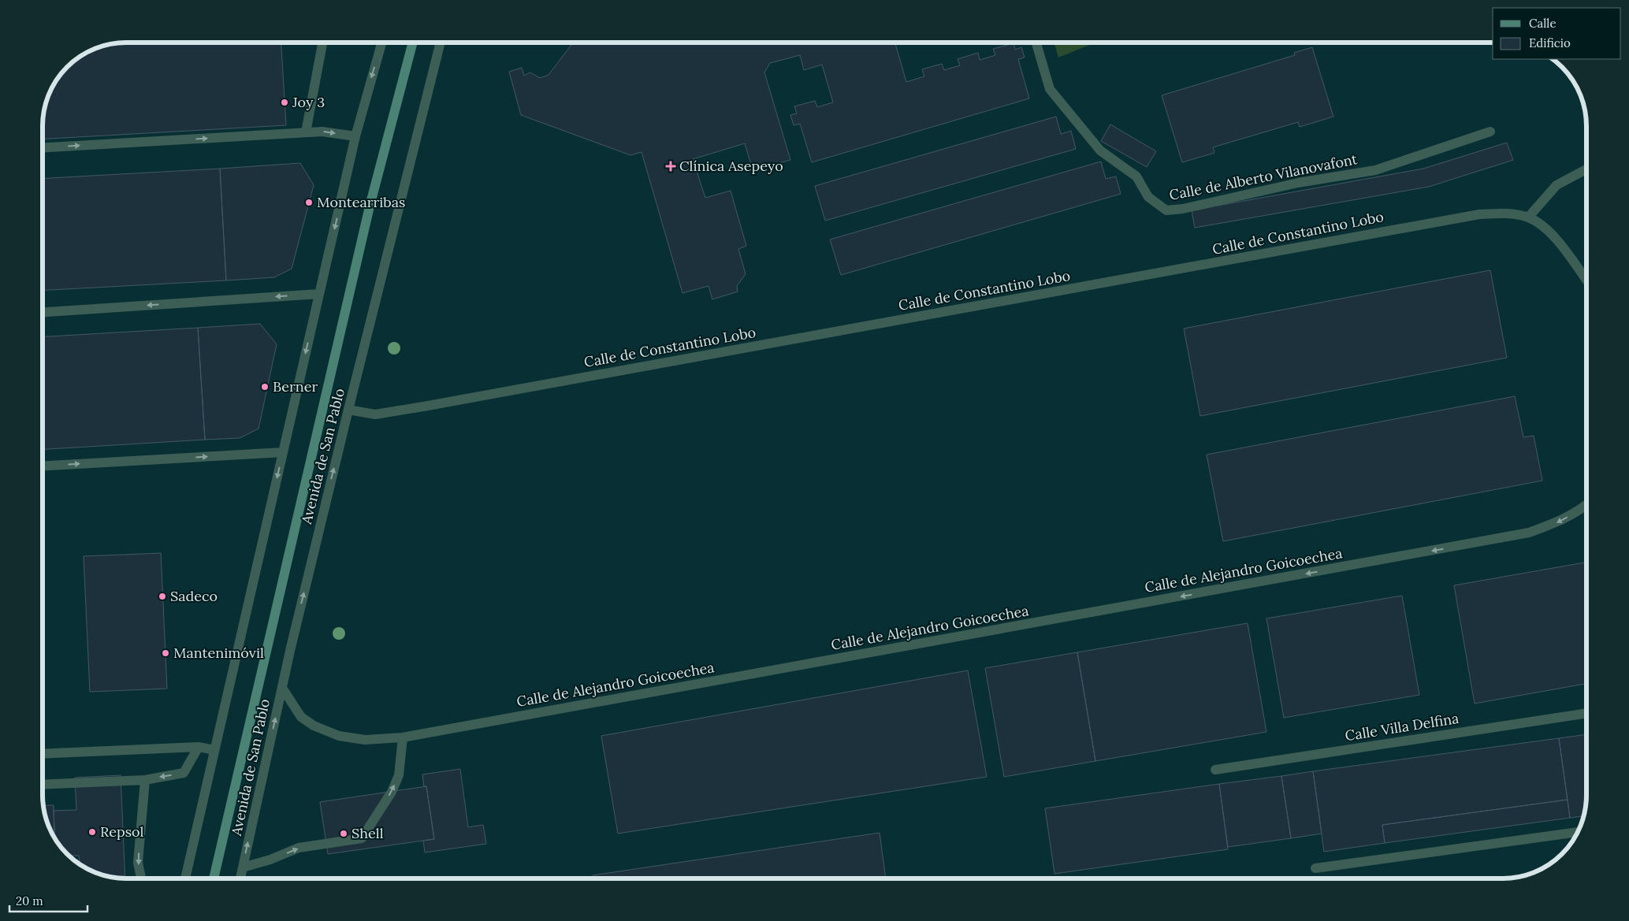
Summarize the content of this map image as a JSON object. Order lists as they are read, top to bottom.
{
  "streets": {
    "street": ["Avenida de San Pablo"],
    "lane": [
      "Calle de Alberto Vilanovafont",
      "Calle de Constantino Lobo",
      "Calle de Alejandro Goicoechea",
      "Calle Villa Delfina"
    ]
  },
  "crossings": [
    ["Calle de Constantino Lobo", "Avenida de San Pablo"],
    ["Avenida de San Pablo", "Calle de Alejandro Goicoechea"]
  ],
  "one_way": ["Calle de Alejandro Goicoechea"],
  "places": {
    "other": [
      "Joy 3",
      "Montearribas",
      "Berner",
      "Sadeco",
      "Mantenimóvil",
      "Repsol",
      "Shell"
    ],
    "health": ["Clínica Asepeyo"]
  },
  "legend": ["Calle", "Edificio"],
  "scale_bar": "20 m"
}
